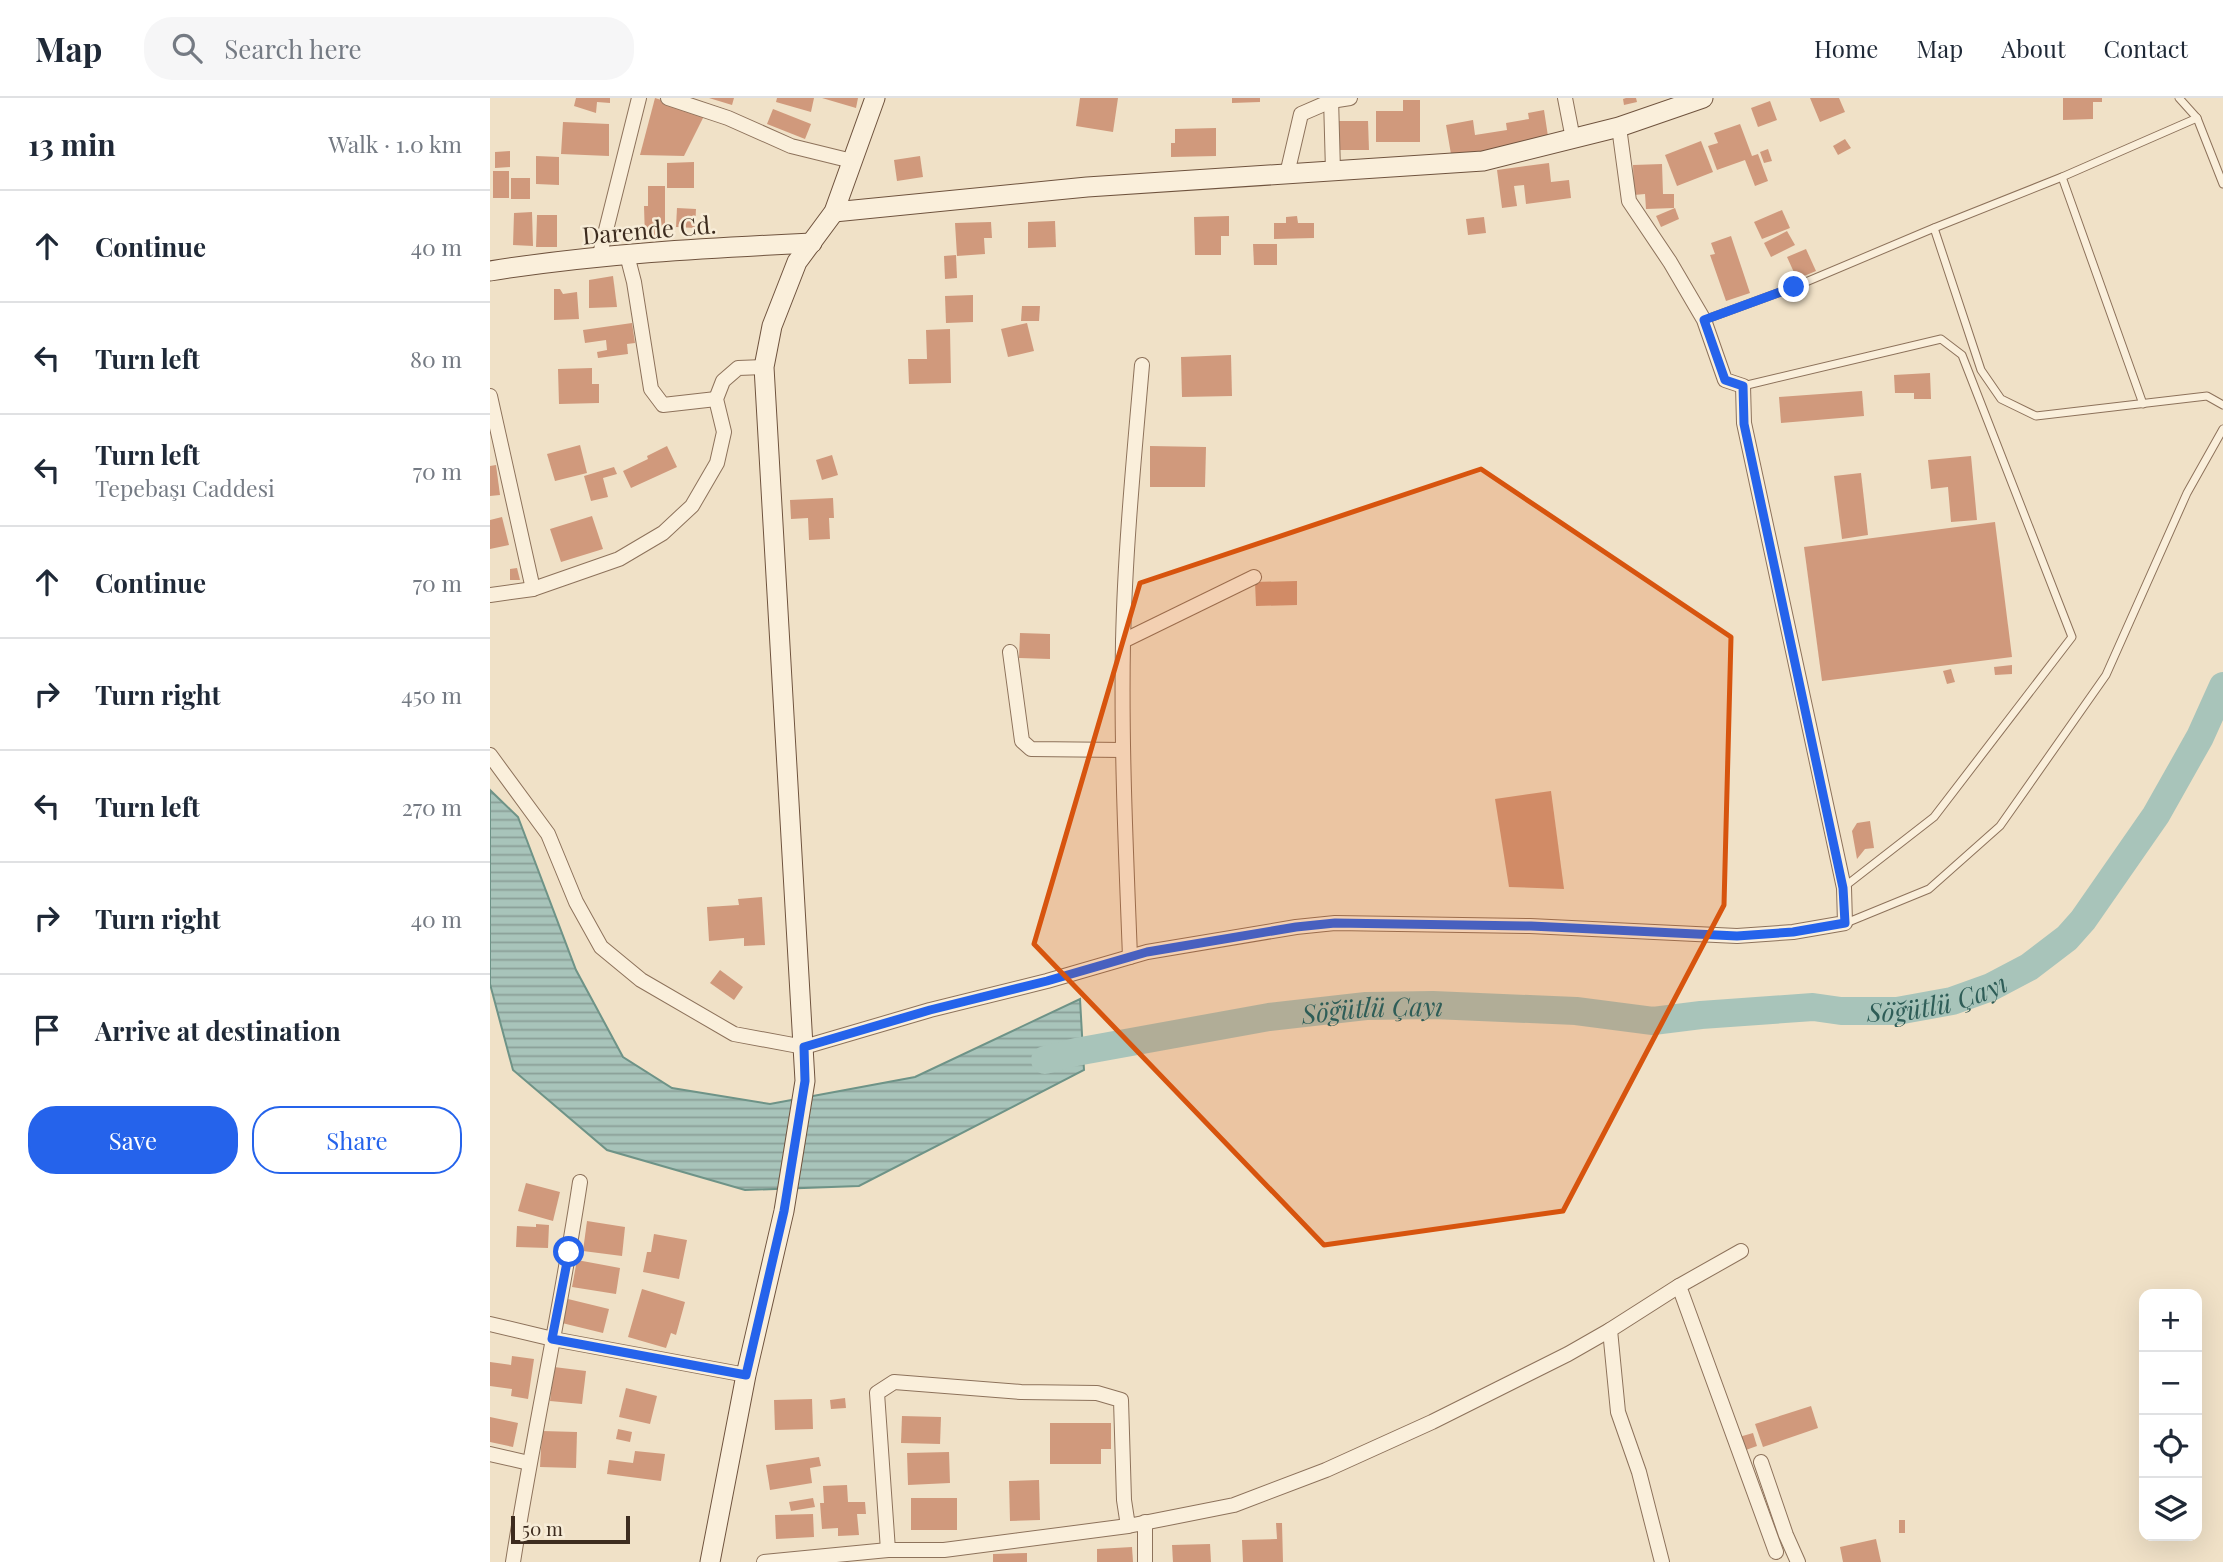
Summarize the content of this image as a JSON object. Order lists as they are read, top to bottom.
{
  "streets": {
    "main road": ["Darende Cd."]
  },
  "water": ["Söğütlü Çayı"],
  "scale_bar": "50 m",
  "page": {
    "header": "Map",
    "search": "Search here",
    "nav": [
      "Home",
      "Map",
      "About",
      "Contact"
    ],
    "heading": ["13 min", "Walk · 1.0 km"],
    "list": [
      ["Continue", "40 m"],
      ["Turn left", "80 m"],
      ["Turn left", "Tepebaşı Caddesi", "70 m"],
      ["Continue", "70 m"],
      ["Turn right", "450 m"],
      ["Turn left", "270 m"],
      ["Turn right", "40 m"],
      "Arrive at destination"
    ],
    "buttons": ["Save", "Share"],
    "map_buttons": ["+", "−"],
    "scale": "50 m"
  }
}
